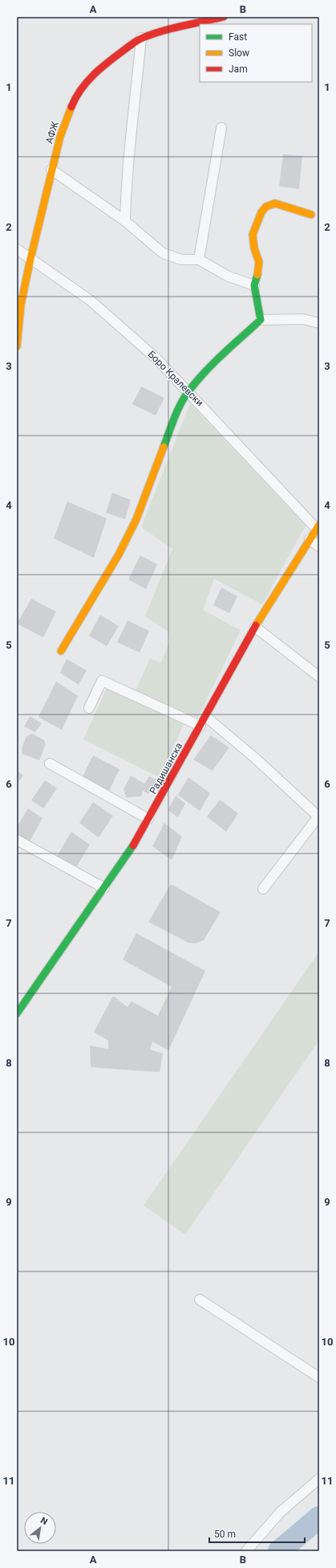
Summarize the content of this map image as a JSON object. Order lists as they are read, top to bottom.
{
  "streets": {
    "street": ["АФЖ", "Боро Кралевски", "Радишанска"]
  },
  "crossings": [
    ["АФЖ", "Боро Кралевски"],
    ["Боро Кралевски", "Радишанска"]
  ],
  "legend": ["Fast", "Slow", "Jam"],
  "scale_bar": "50 m",
  "north": "top right",
  "grid": {
    "columns": ["A", "B"],
    "rows": [
      "1",
      "2",
      "3",
      "4",
      "5",
      "6",
      "7",
      "8",
      "9",
      "10",
      "11"
    ]
  }
}
